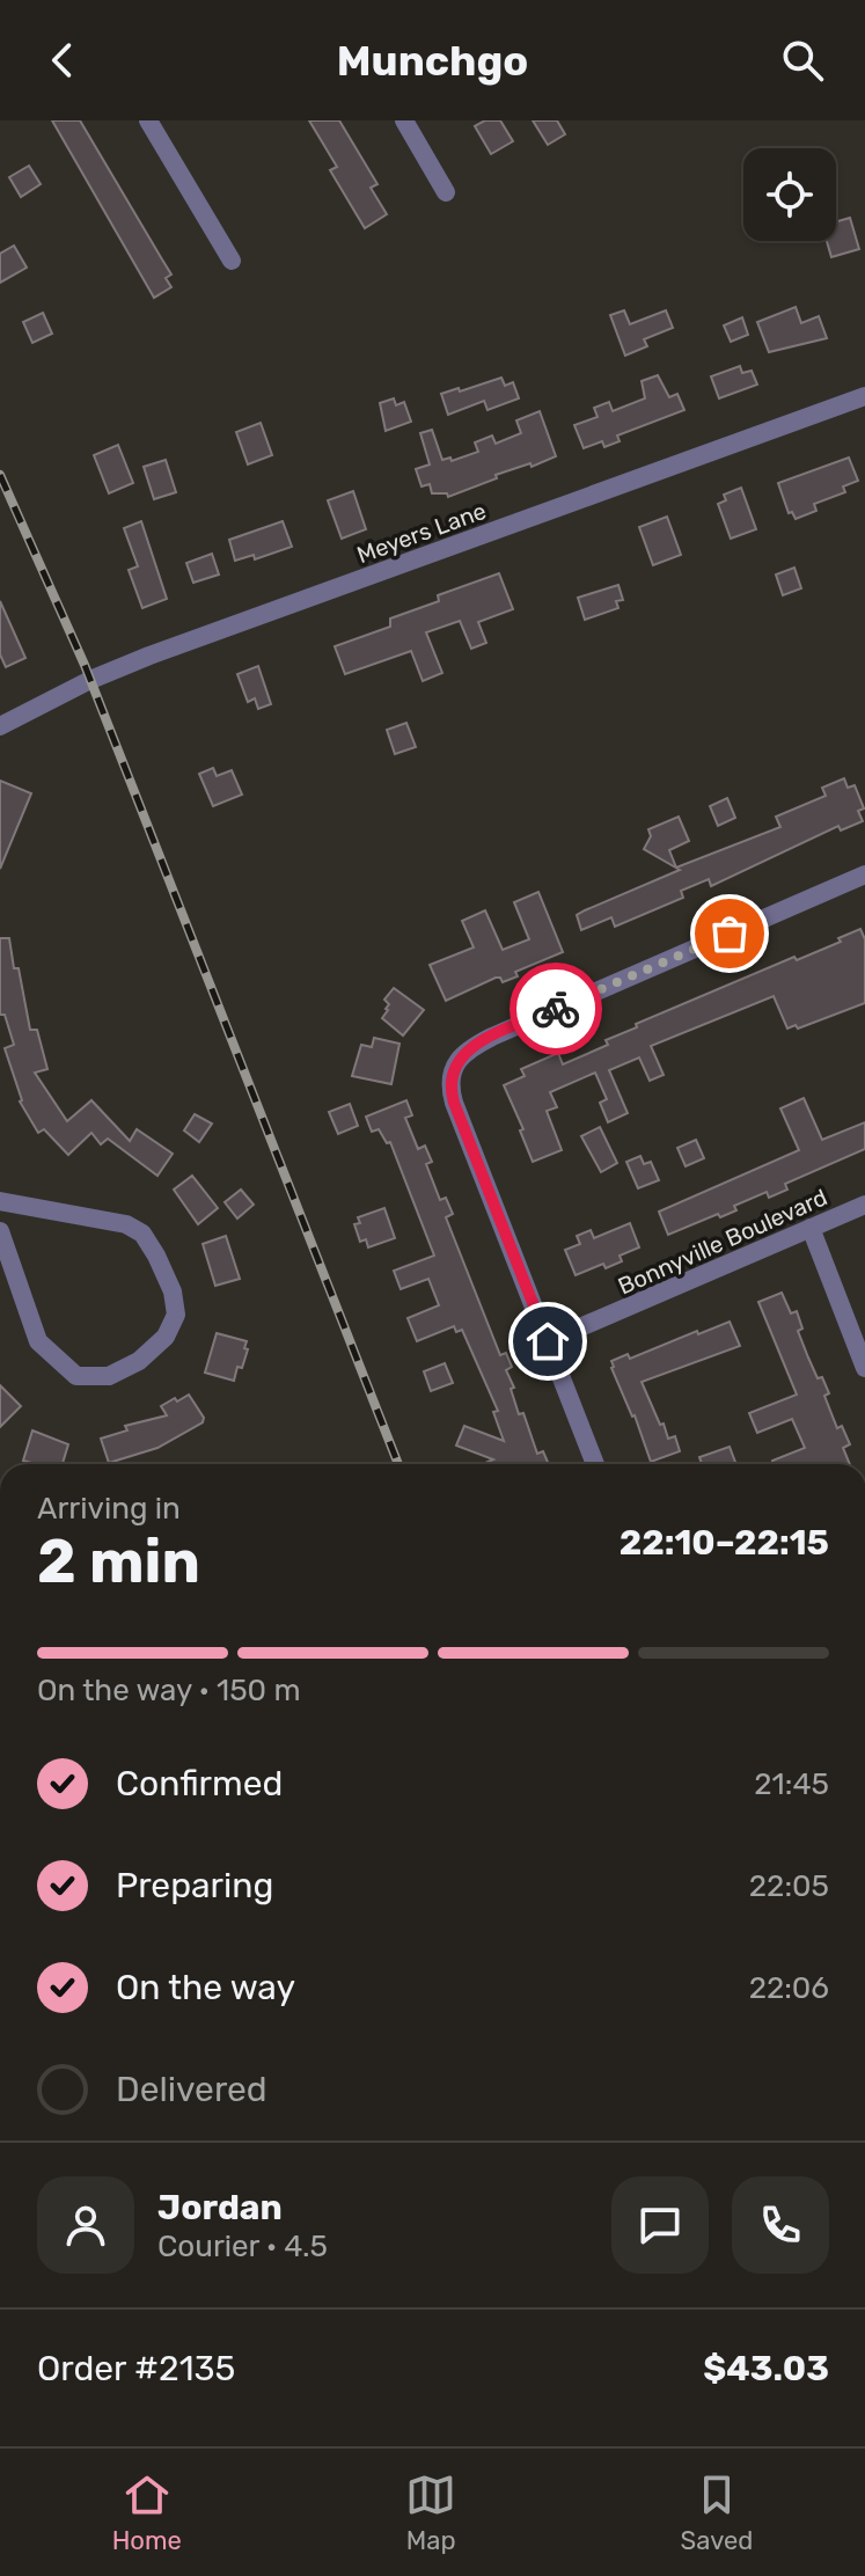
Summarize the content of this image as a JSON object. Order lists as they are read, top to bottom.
{
  "streets": {
    "street": ["Meyers Lane", "Bonnyville Boulevard"]
  },
  "page": {
    "header": "Munchgo",
    "heading": ["2 min", "Arriving in", "22:10–22:15"],
    "panel": [
      "Jordan",
      "Courier · 4.5",
      "Order #2135",
      "$43.03"
    ],
    "bar": "On the way · 150 m",
    "list": [
      ["Confirmed", "21:45"],
      ["Preparing", "22:05"],
      ["On the way", "22:06"],
      "Delivered"
    ],
    "tabs": ["Home", "Map", "Saved"]
  }
}
